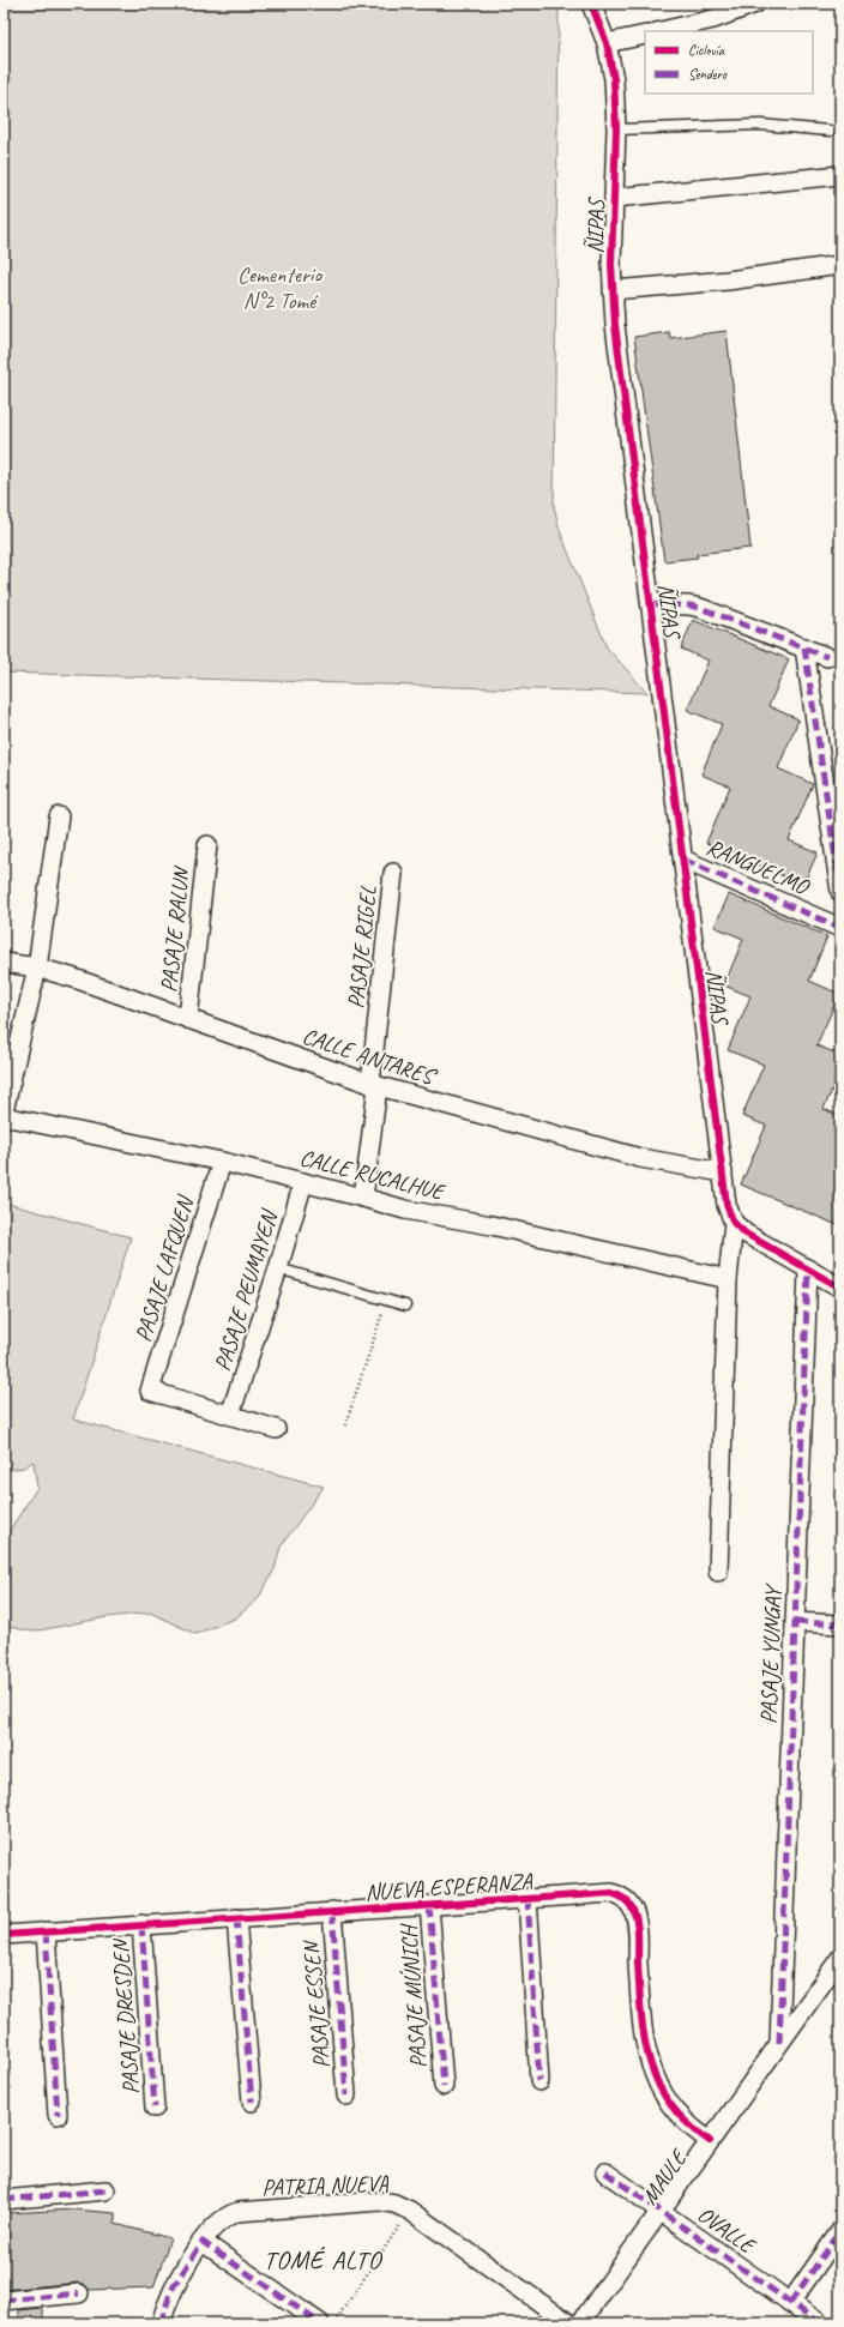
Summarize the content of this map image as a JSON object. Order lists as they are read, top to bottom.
{
  "streets": {
    "street": [
      "ÑIPAS",
      "RANGUELMO",
      "PASAJE RALUN",
      "PASAJE RIGEL",
      "CALLE ANTARES",
      "CALLE RUCALHUE",
      "PASAJE LAFQUEN",
      "PASAJE PEUMAYEN",
      "PASAJE YUNGAY",
      "NUEVA ESPERANZA",
      "PASAJE MÚNICH",
      "PASAJE ESSEN",
      "PASAJE DRESDEN",
      "MAULE",
      "PATRIA NUEVA",
      "OVALLE"
    ]
  },
  "crossings": [
    ["ÑIPAS", "RANGUELMO"],
    ["ÑIPAS", "CALLE ANTARES"],
    ["PASAJE RALUN", "CALLE ANTARES"],
    ["PASAJE RIGEL", "CALLE ANTARES"],
    ["CALLE RUCALHUE", "PASAJE LAFQUEN"],
    ["CALLE RUCALHUE", "PASAJE PEUMAYEN"],
    ["PASAJE LAFQUEN", "PASAJE PEUMAYEN"],
    ["PASAJE YUNGAY", "MAULE"],
    ["NUEVA ESPERANZA", "PASAJE MÚNICH"],
    ["NUEVA ESPERANZA", "PASAJE ESSEN"],
    ["NUEVA ESPERANZA", "PASAJE DRESDEN"],
    ["NUEVA ESPERANZA", "MAULE"],
    ["MAULE", "OVALLE"]
  ],
  "districts": ["TOMÉ ALTO"],
  "parks": ["Cementerio N°2 Tomé"],
  "legend": ["Ciclovía", "Sendero"]
}
